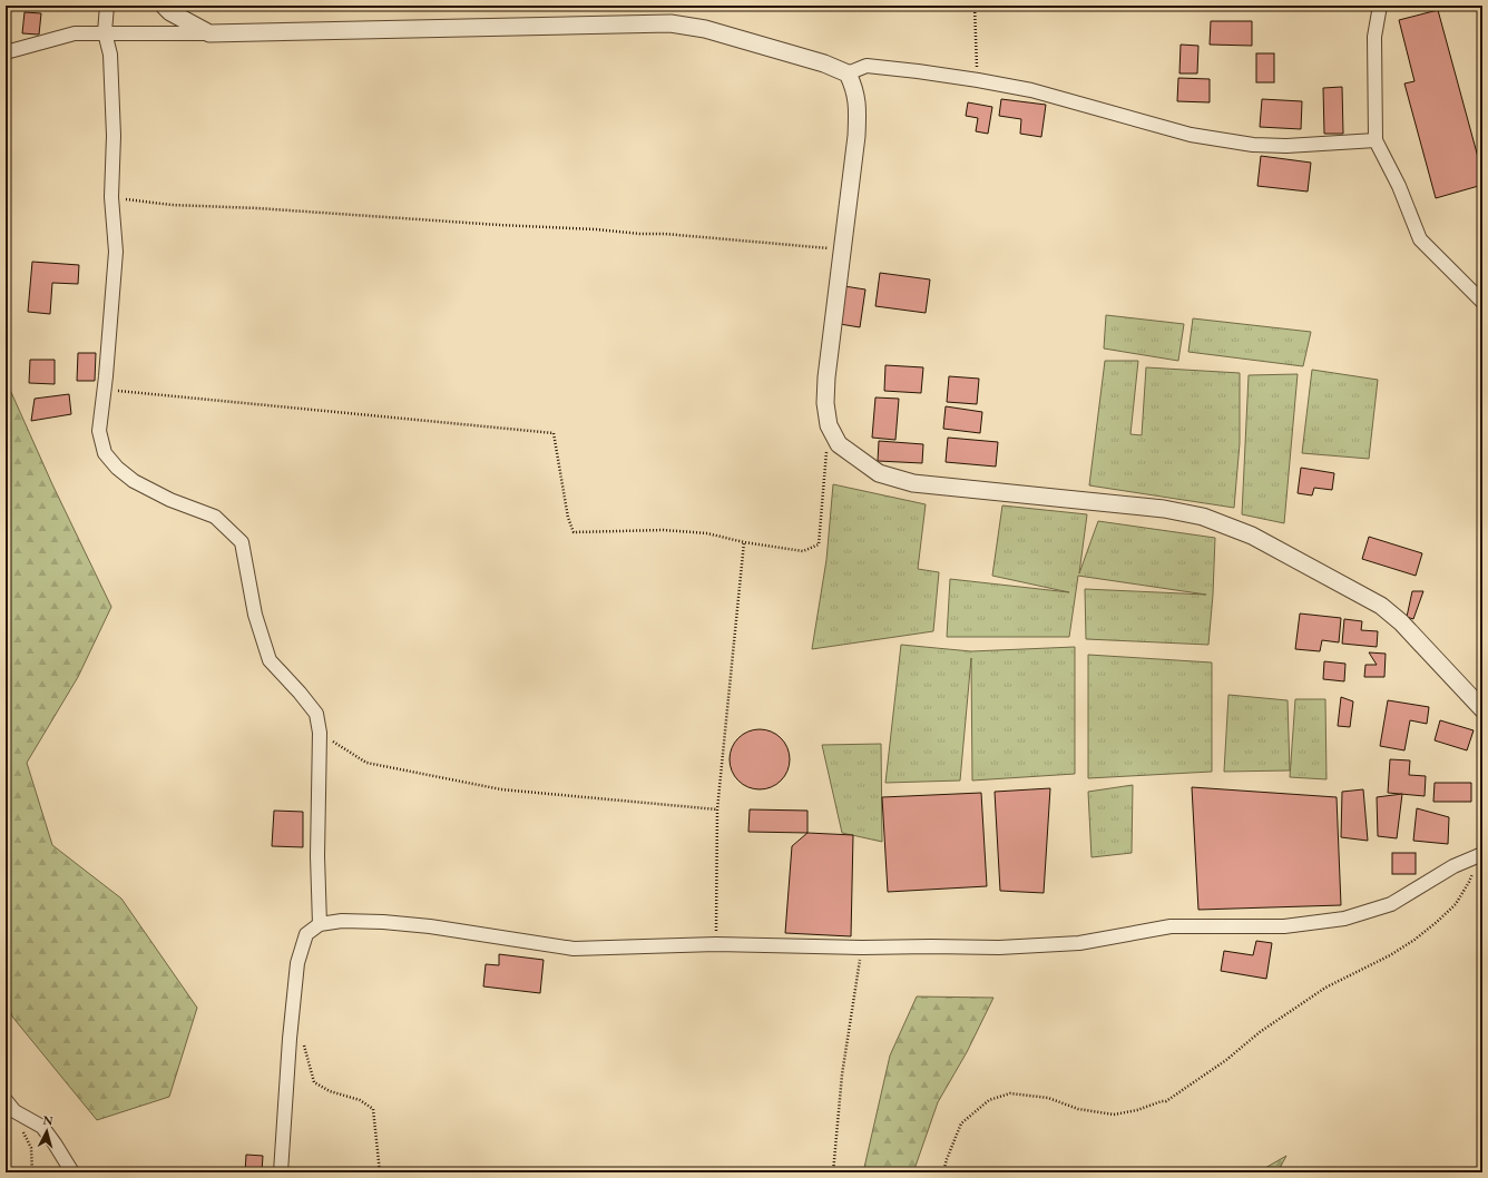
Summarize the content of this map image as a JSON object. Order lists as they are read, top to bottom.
{
  "north": "top"
}
